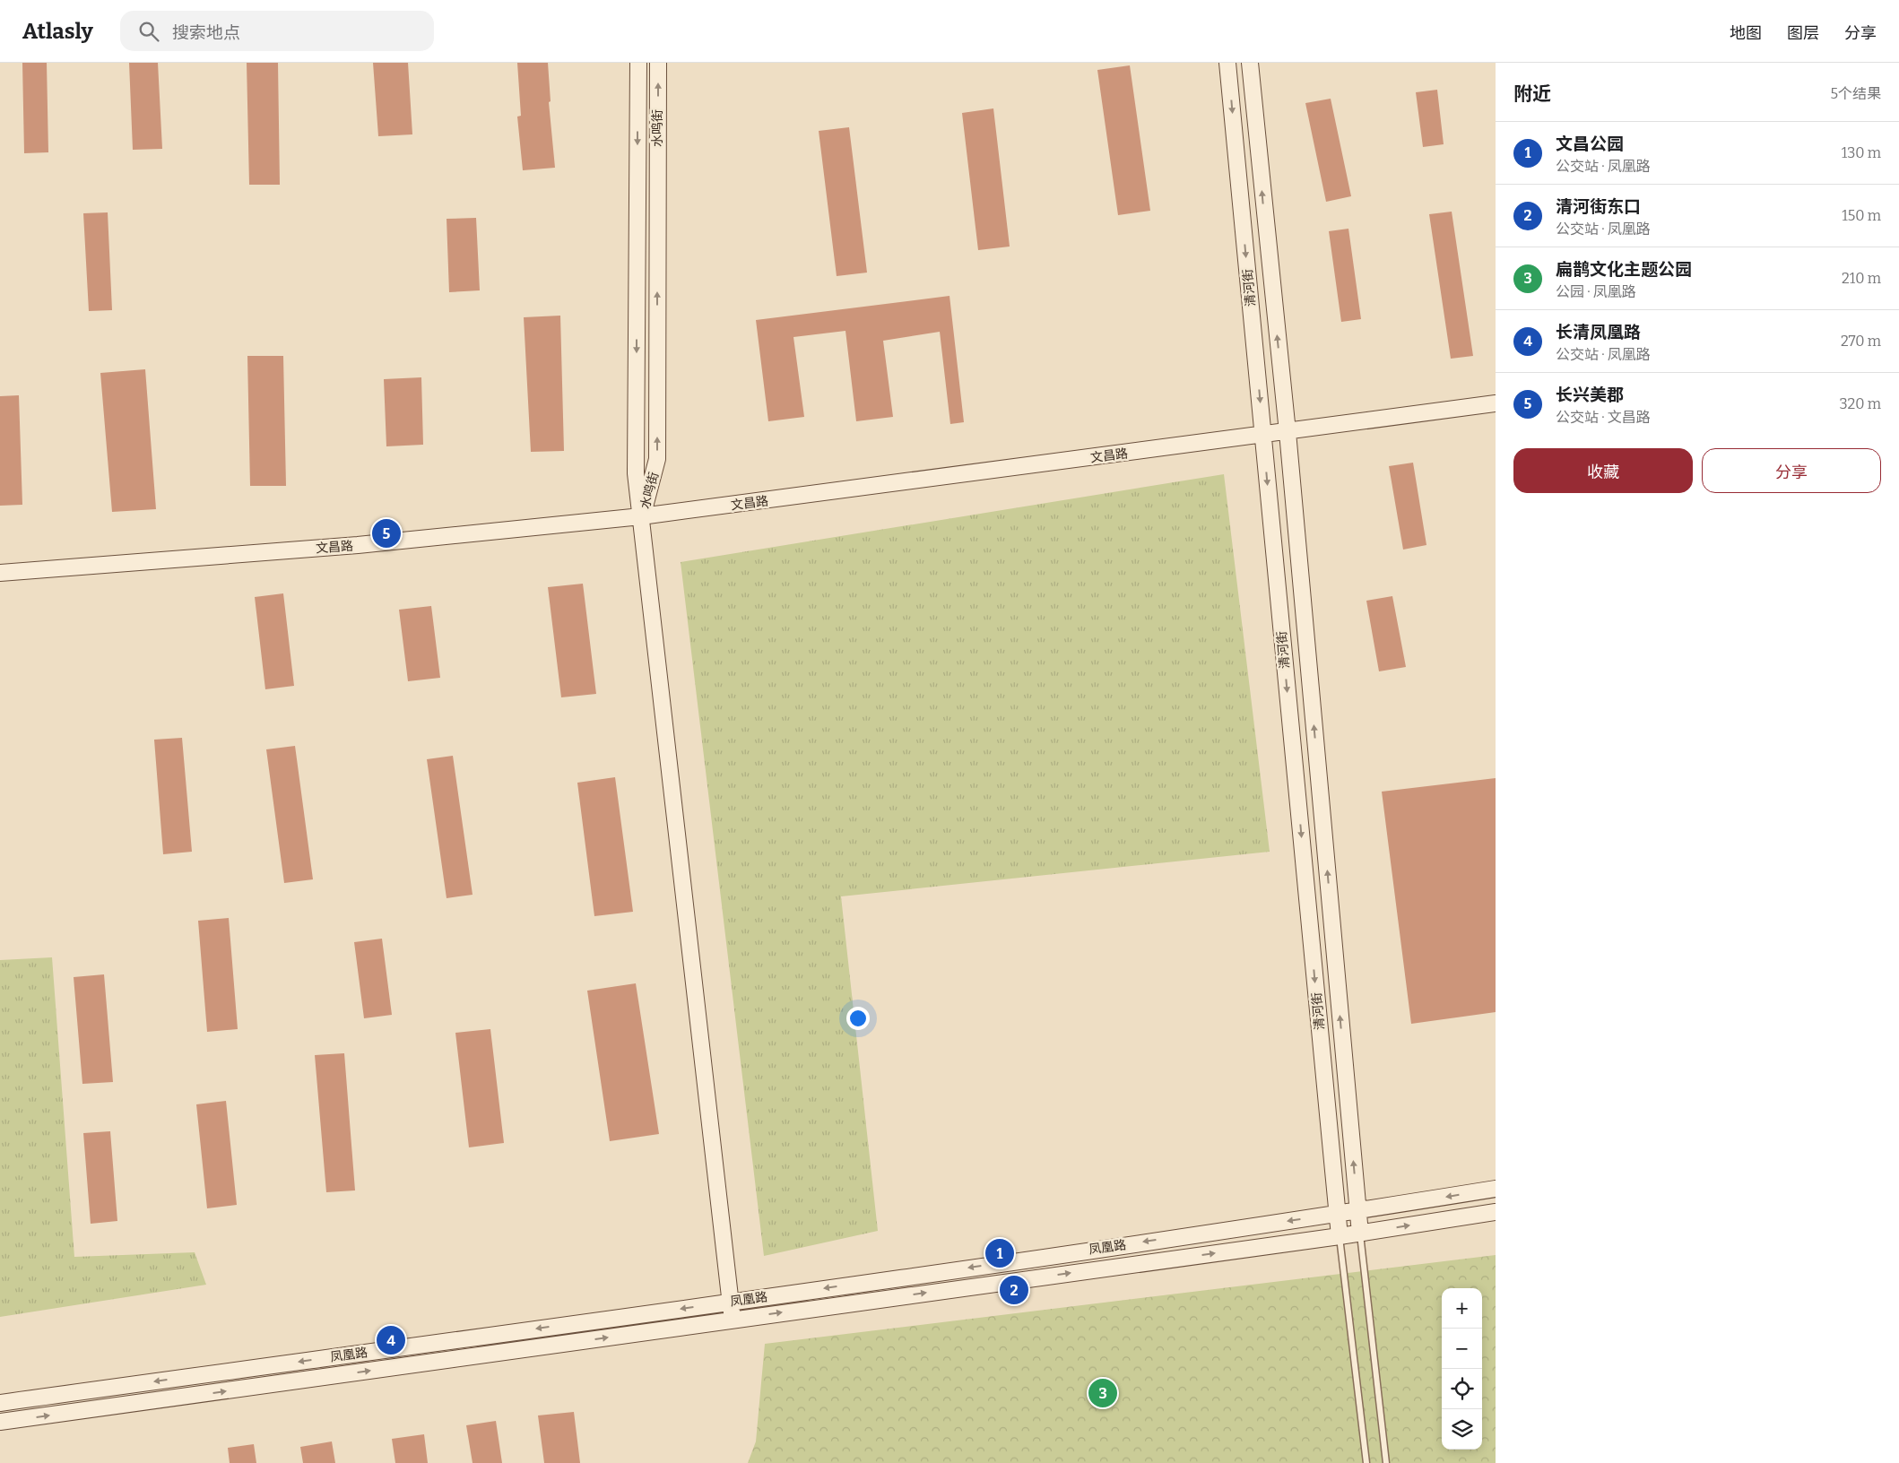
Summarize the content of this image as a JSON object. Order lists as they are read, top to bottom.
{
  "streets": {
    "main road": [
      "水鸣街",
      "清河街",
      "文昌路",
      "凤凰路"
    ]
  },
  "crossings": [
    ["水鸣街", "文昌路"],
    ["清河街", "文昌路"],
    ["清河街", "凤凰路"]
  ],
  "page": {
    "header": "Atlasly",
    "search": "搜索地点",
    "nav": ["地图", "图层", "分享"],
    "heading": ["附近", "5个结果"],
    "list": [
      {
        "mark": "1",
        "name": "文昌公园",
        "note": "公交站 · 凤凰路",
        "value": "130 m"
      },
      {
        "mark": "2",
        "name": "清河街东口",
        "note": "公交站 · 凤凰路",
        "value": "150 m"
      },
      {
        "mark": "3",
        "name": "扁鹊文化主题公园",
        "note": "公园 · 凤凰路",
        "value": "210 m"
      },
      {
        "mark": "4",
        "name": "长清凤凰路",
        "note": "公交站 · 凤凰路",
        "value": "270 m"
      },
      {
        "mark": "5",
        "name": "长兴美郡",
        "note": "公交站 · 文昌路",
        "value": "320 m"
      }
    ],
    "buttons": ["收藏", "分享"],
    "pins": [
      "5",
      "1",
      "2",
      "4",
      "3"
    ],
    "map_buttons": ["+", "−"]
  }
}
